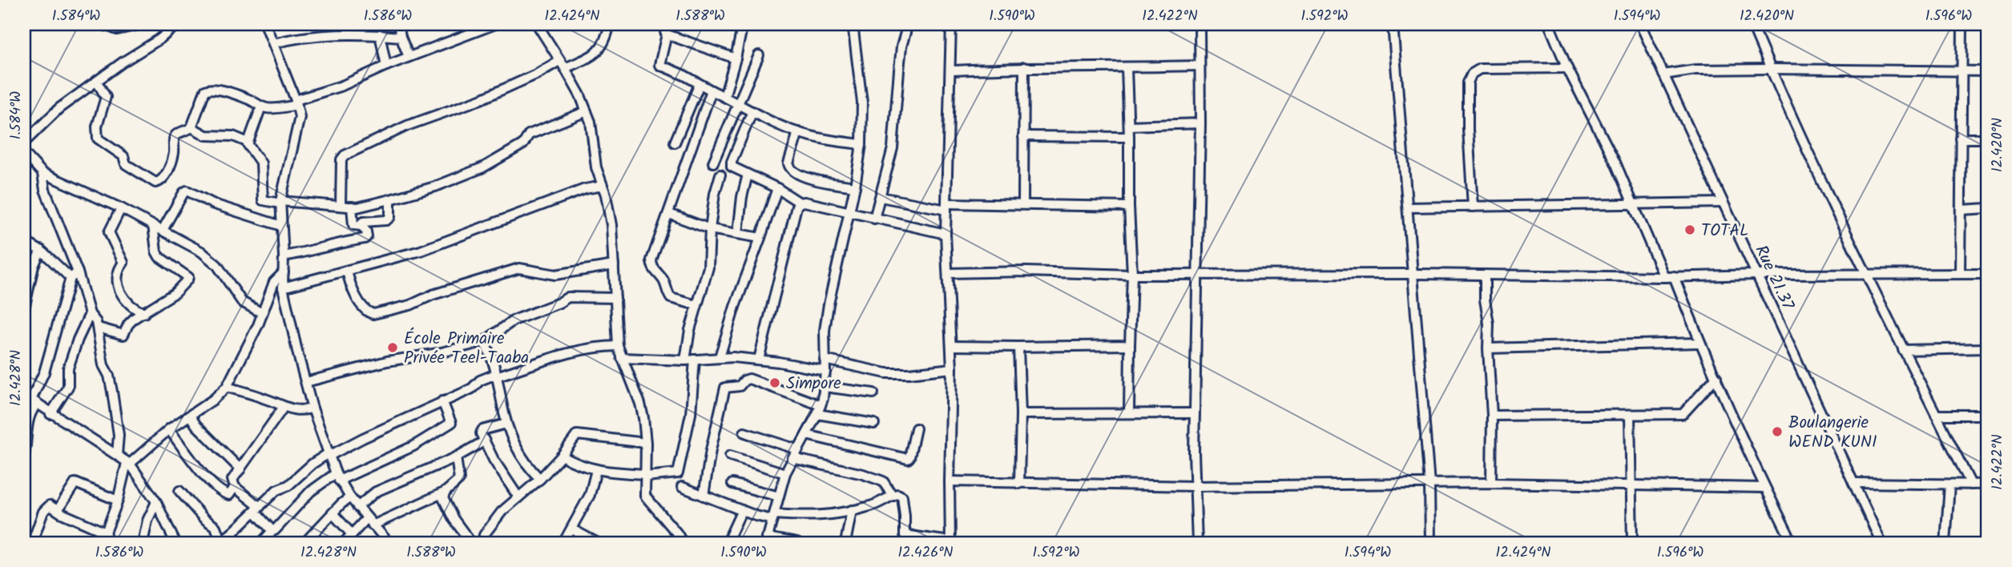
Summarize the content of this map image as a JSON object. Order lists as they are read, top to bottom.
{
  "streets": {
    "street": ["Rue 21.37"]
  },
  "places": [
    "TOTAL",
    "École Primaire Privée Teel-Taaba",
    "Simpore",
    "Boulangerie WEND KUNI"
  ],
  "coordinates": [
    "1.584°W",
    "1.586°W",
    "12.424°N",
    "1.588°W",
    "1.590°W",
    "12.422°N",
    "1.592°W",
    "1.594°W",
    "12.420°N",
    "1.596°W",
    "12.428°N",
    "12.426°N"
  ]
}
